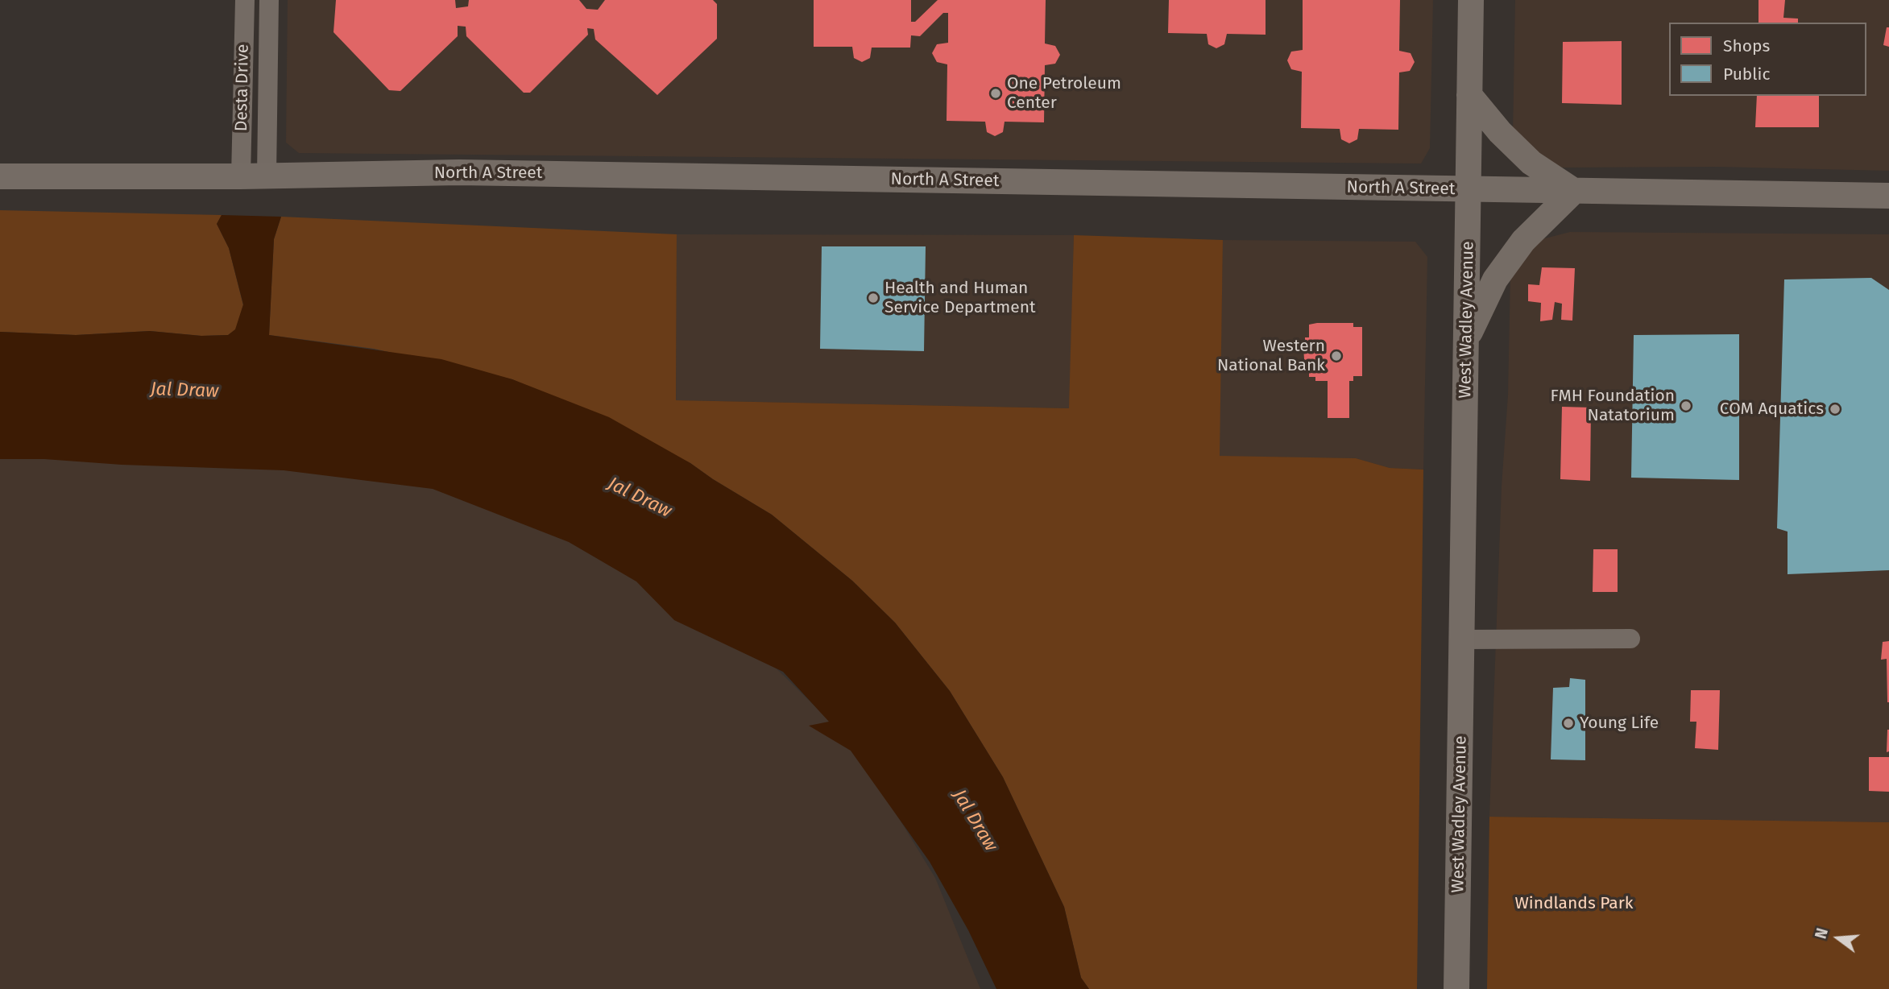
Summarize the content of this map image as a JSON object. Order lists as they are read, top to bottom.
{
  "streets": {
    "main road": ["North A Street", "West Wadley Avenue"],
    "street": ["Desta Drive"]
  },
  "crossings": [
    ["Desta Drive", "North A Street"],
    ["North A Street", "West Wadley Avenue"]
  ],
  "water": ["Jal Draw"],
  "parks": ["Windlands Park"],
  "places": [
    "One Petroleum Center",
    "Health and Human Service Department",
    "Western National Bank",
    "FMH Foundation Natatorium",
    "COM Aquatics",
    "Young Life"
  ],
  "legend": ["Shops", "Public"],
  "north": "left"
}
